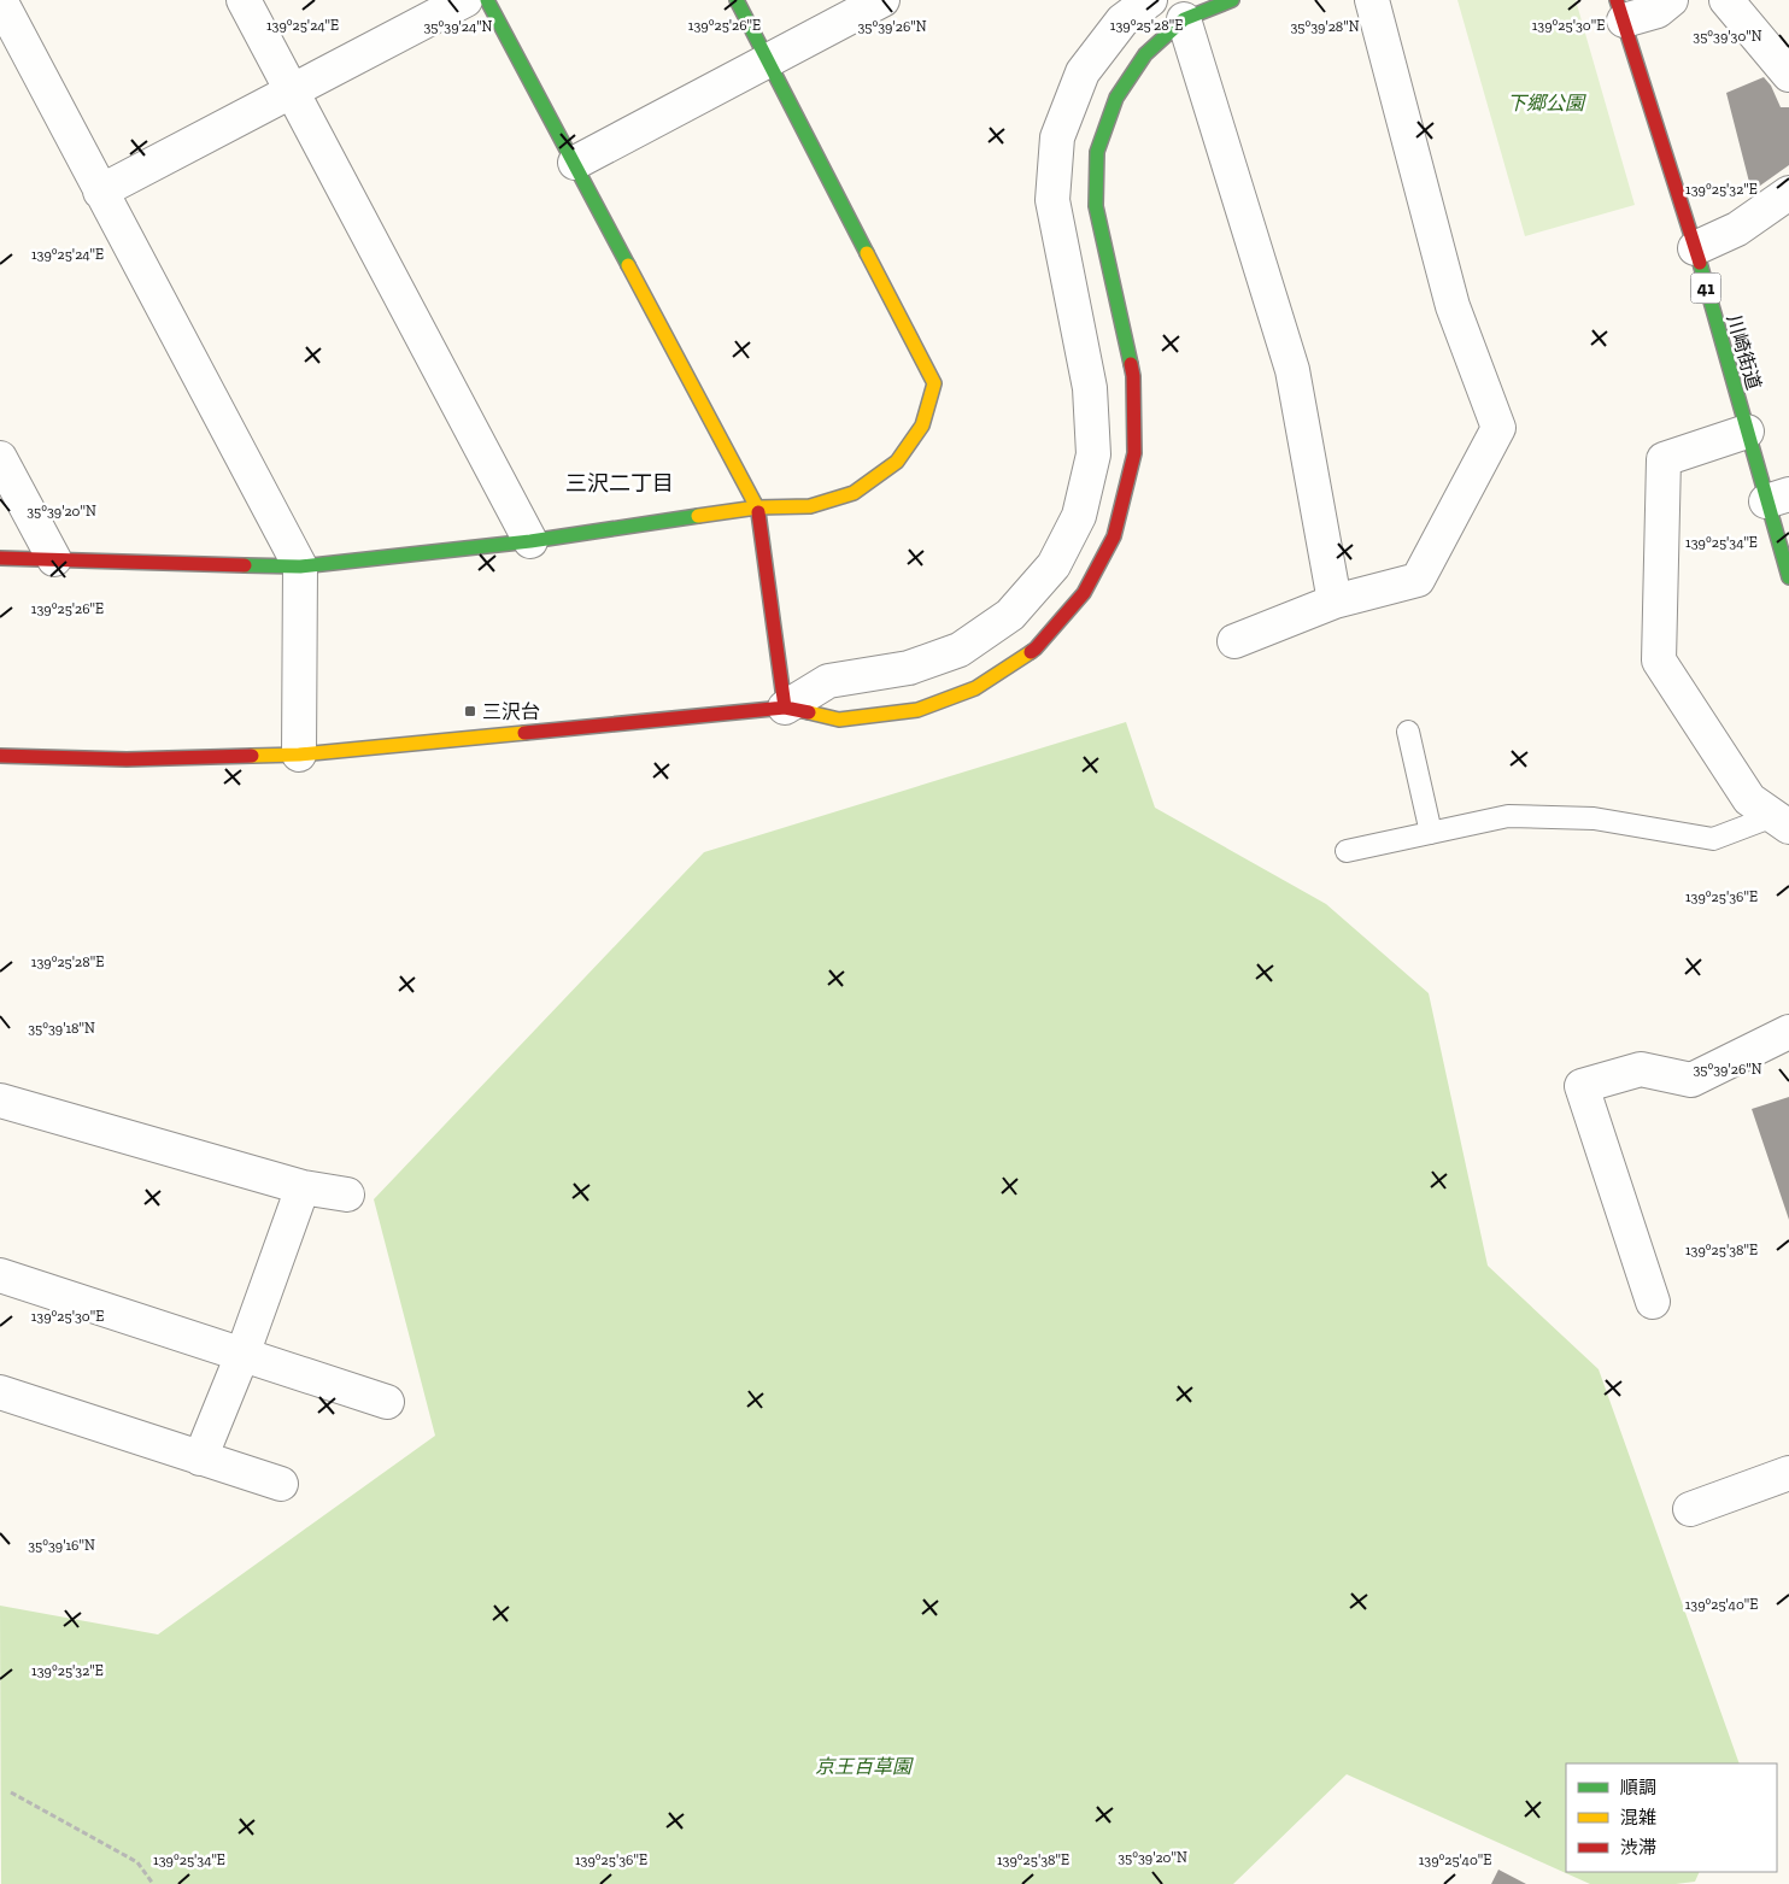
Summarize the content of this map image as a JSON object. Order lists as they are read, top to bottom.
{
  "streets": {
    "street": ["41", "川崎街道"]
  },
  "districts": ["三沢二丁目"],
  "parks": ["下郷公園", "京王百草園"],
  "places": {
    "transit": ["三沢台"]
  },
  "legend": ["順調", "混雑", "渋滞"],
  "coordinates": [
    "139°25'24\"E",
    "139°25'26\"E",
    "139°25'30\"E",
    "139°25'28\"E",
    "35°39'24\"N",
    "35°39'26\"N",
    "35°39'28\"N",
    "35°39'30\"N",
    "139°25'32\"E",
    "35°39'20\"N",
    "139°25'34\"E",
    "139°25'36\"E",
    "35°39'18\"N",
    "139°25'38\"E",
    "35°39'16\"N",
    "139°25'40\"E"
  ]
}
